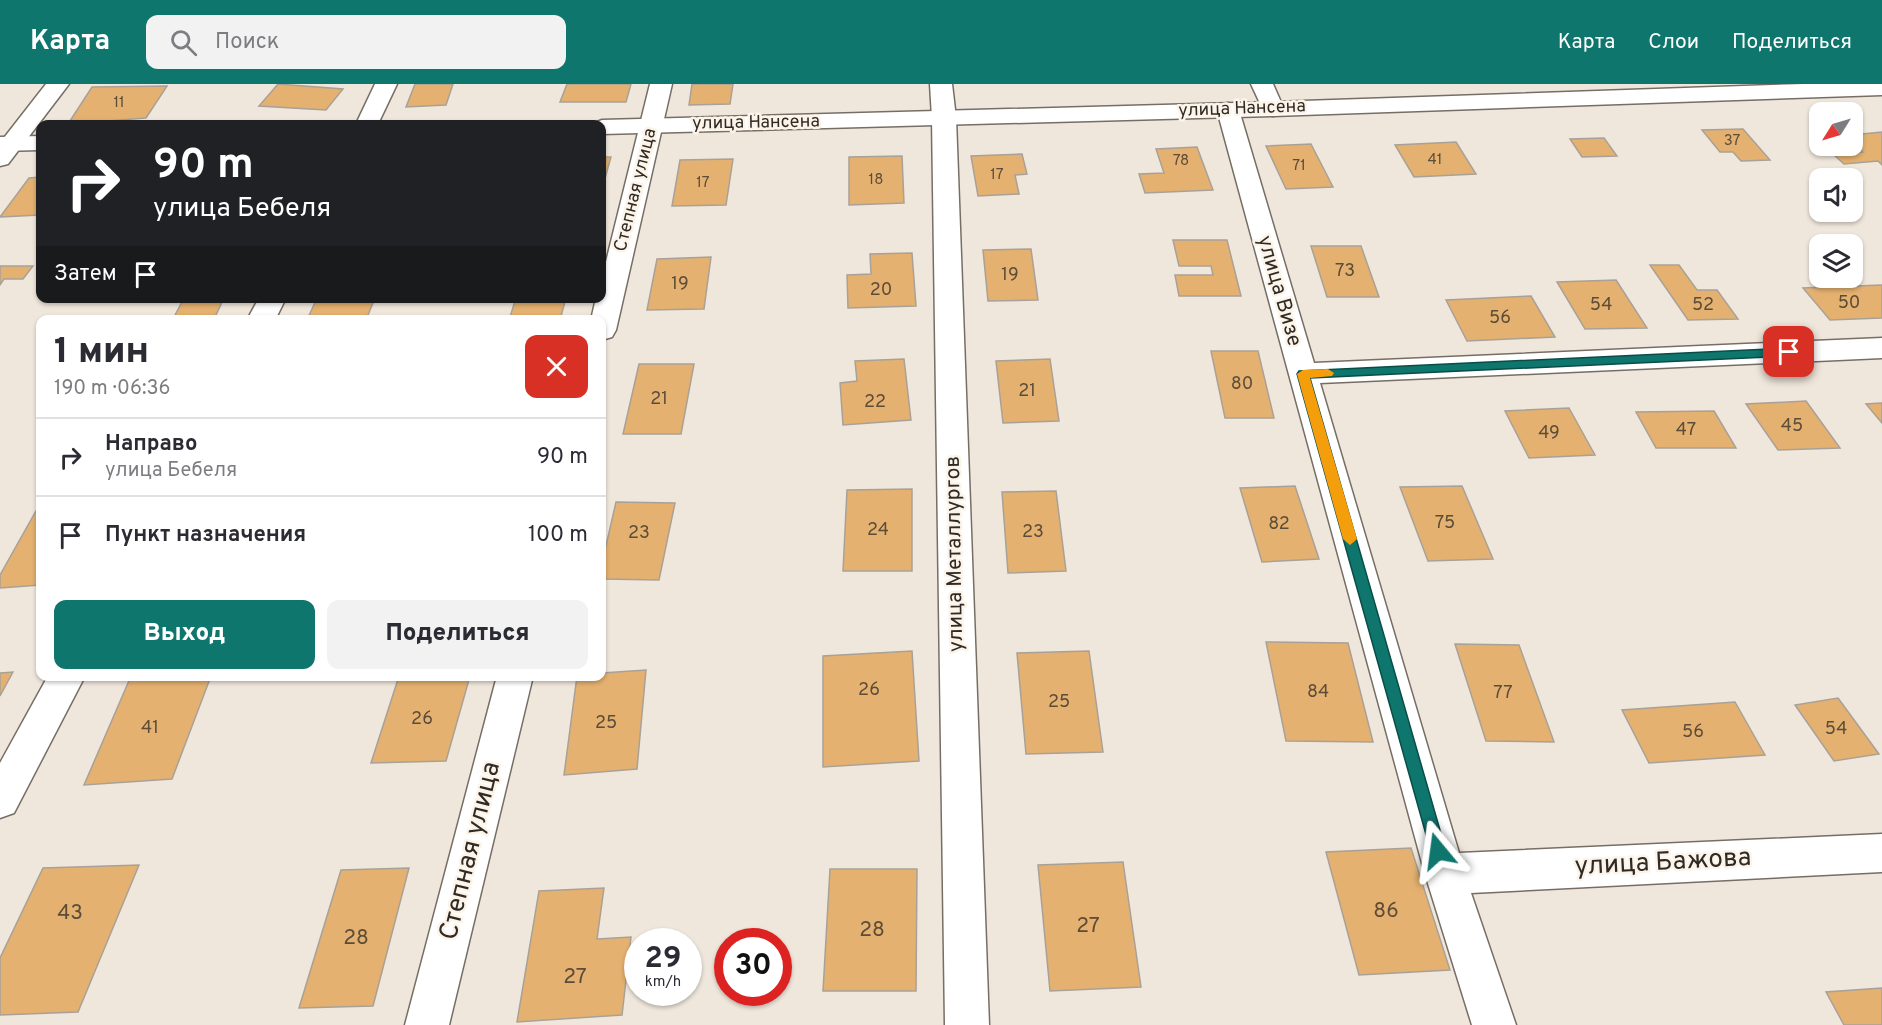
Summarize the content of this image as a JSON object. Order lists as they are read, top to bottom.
{
  "streets": {
    "street": [
      "улица Нансена",
      "Степная улица",
      "улица Визе",
      "улица Металлургов",
      "улица Бажова"
    ]
  },
  "crossings": [
    ["улица Нансена", "Степная улица"],
    ["улица Нансена", "улица Визе"],
    ["улица Нансена", "улица Металлургов"],
    ["улица Визе", "улица Бажова"]
  ],
  "house_numbers": [
    "11",
    "37",
    "41",
    "78",
    "71",
    "17",
    "18",
    "17",
    "73",
    "19",
    "19",
    "20",
    "50",
    "54",
    "52",
    "56",
    "80",
    "21",
    "21",
    "22",
    "45",
    "47",
    "49",
    "75",
    "82",
    "24",
    "23",
    "23",
    "26",
    "84",
    "77",
    "25",
    "26",
    "25",
    "41",
    "54",
    "56",
    "86",
    "43",
    "27",
    "28",
    "28",
    "27"
  ],
  "north": "bottom left",
  "page": {
    "header": "Карта",
    "search": "Поиск",
    "nav": ["Карта", "Слои", "Поделиться"],
    "turn": ["90 m", "улица Бебеля"],
    "then": "Затем",
    "heading": ["1 мин", "190 m · 06:36"],
    "list": [
      {
        "name": "Направо",
        "note": "улица Бебеля",
        "value": "90 m"
      },
      {
        "name": "Пункт назначения",
        "value": "100 m"
      }
    ],
    "buttons": ["Выход", "Поделиться"],
    "speed": "29 km/h",
    "limit": "30"
  }
}
